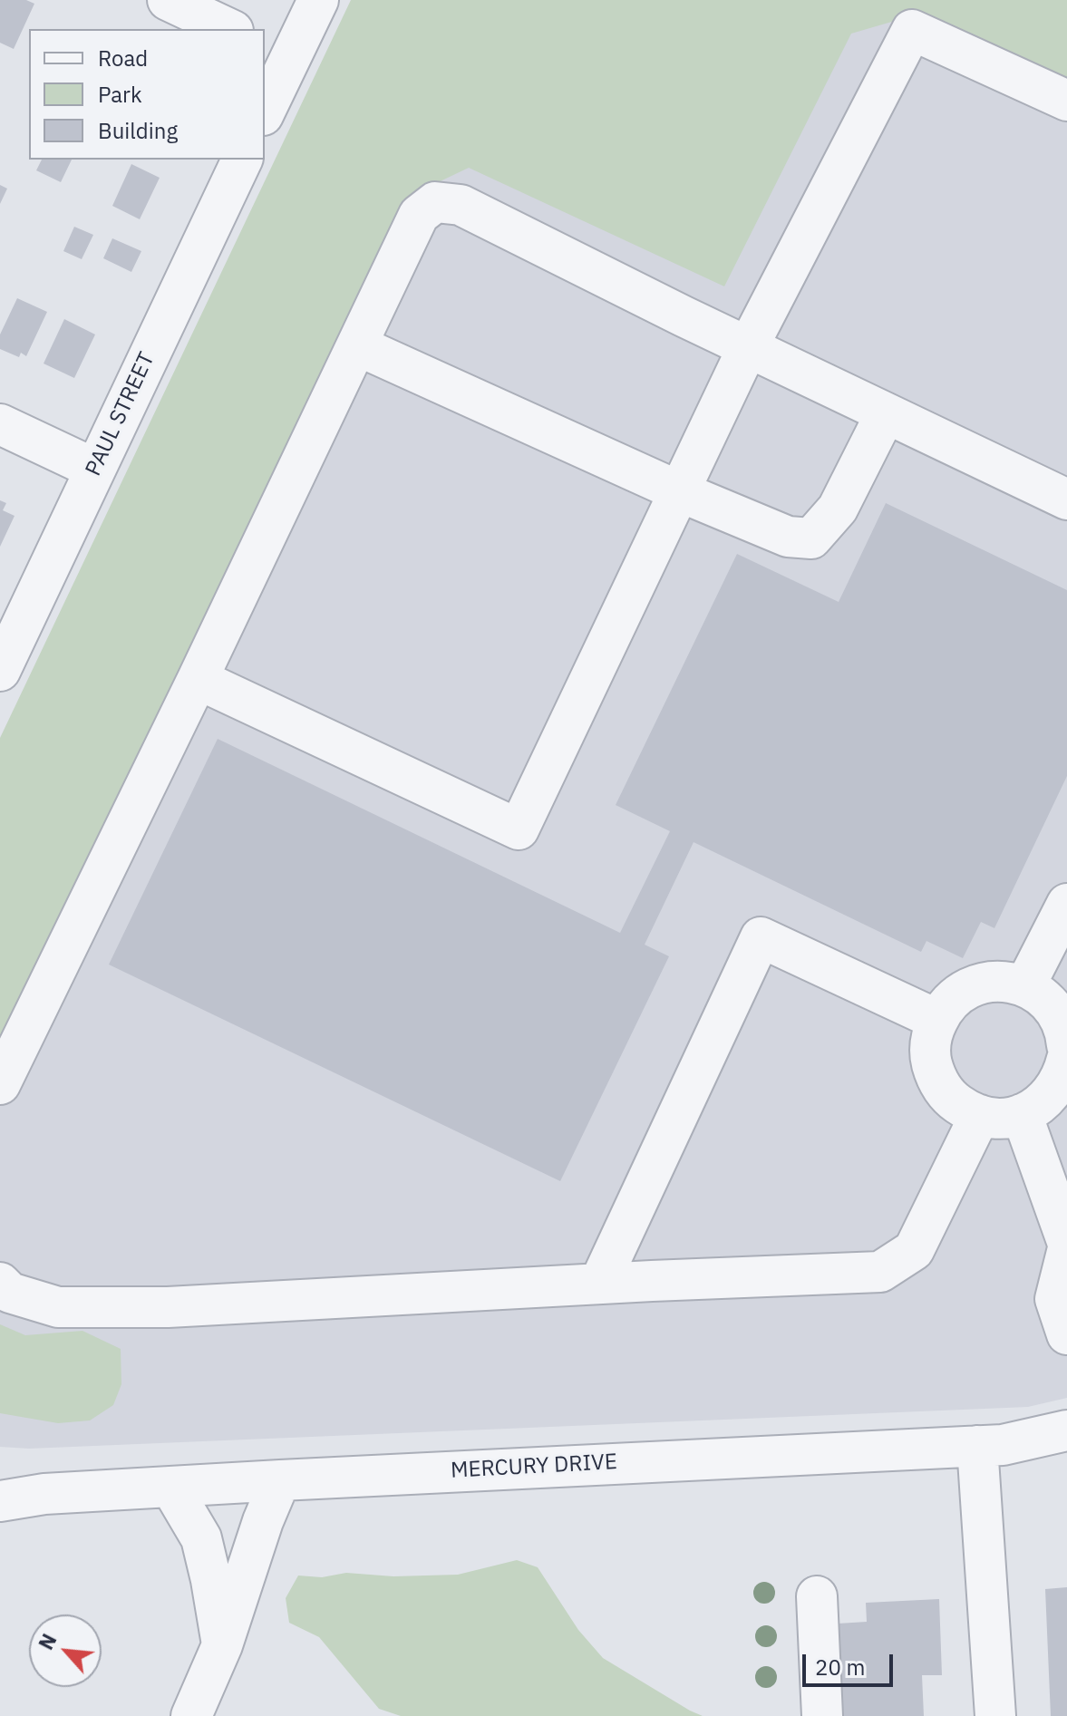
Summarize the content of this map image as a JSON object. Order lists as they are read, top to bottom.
{
  "streets": {
    "street": ["PAUL STREET", "MERCURY DRIVE"]
  },
  "legend": ["Road", "Park", "Building"],
  "scale_bar": "20 m",
  "north": "top left"
}
